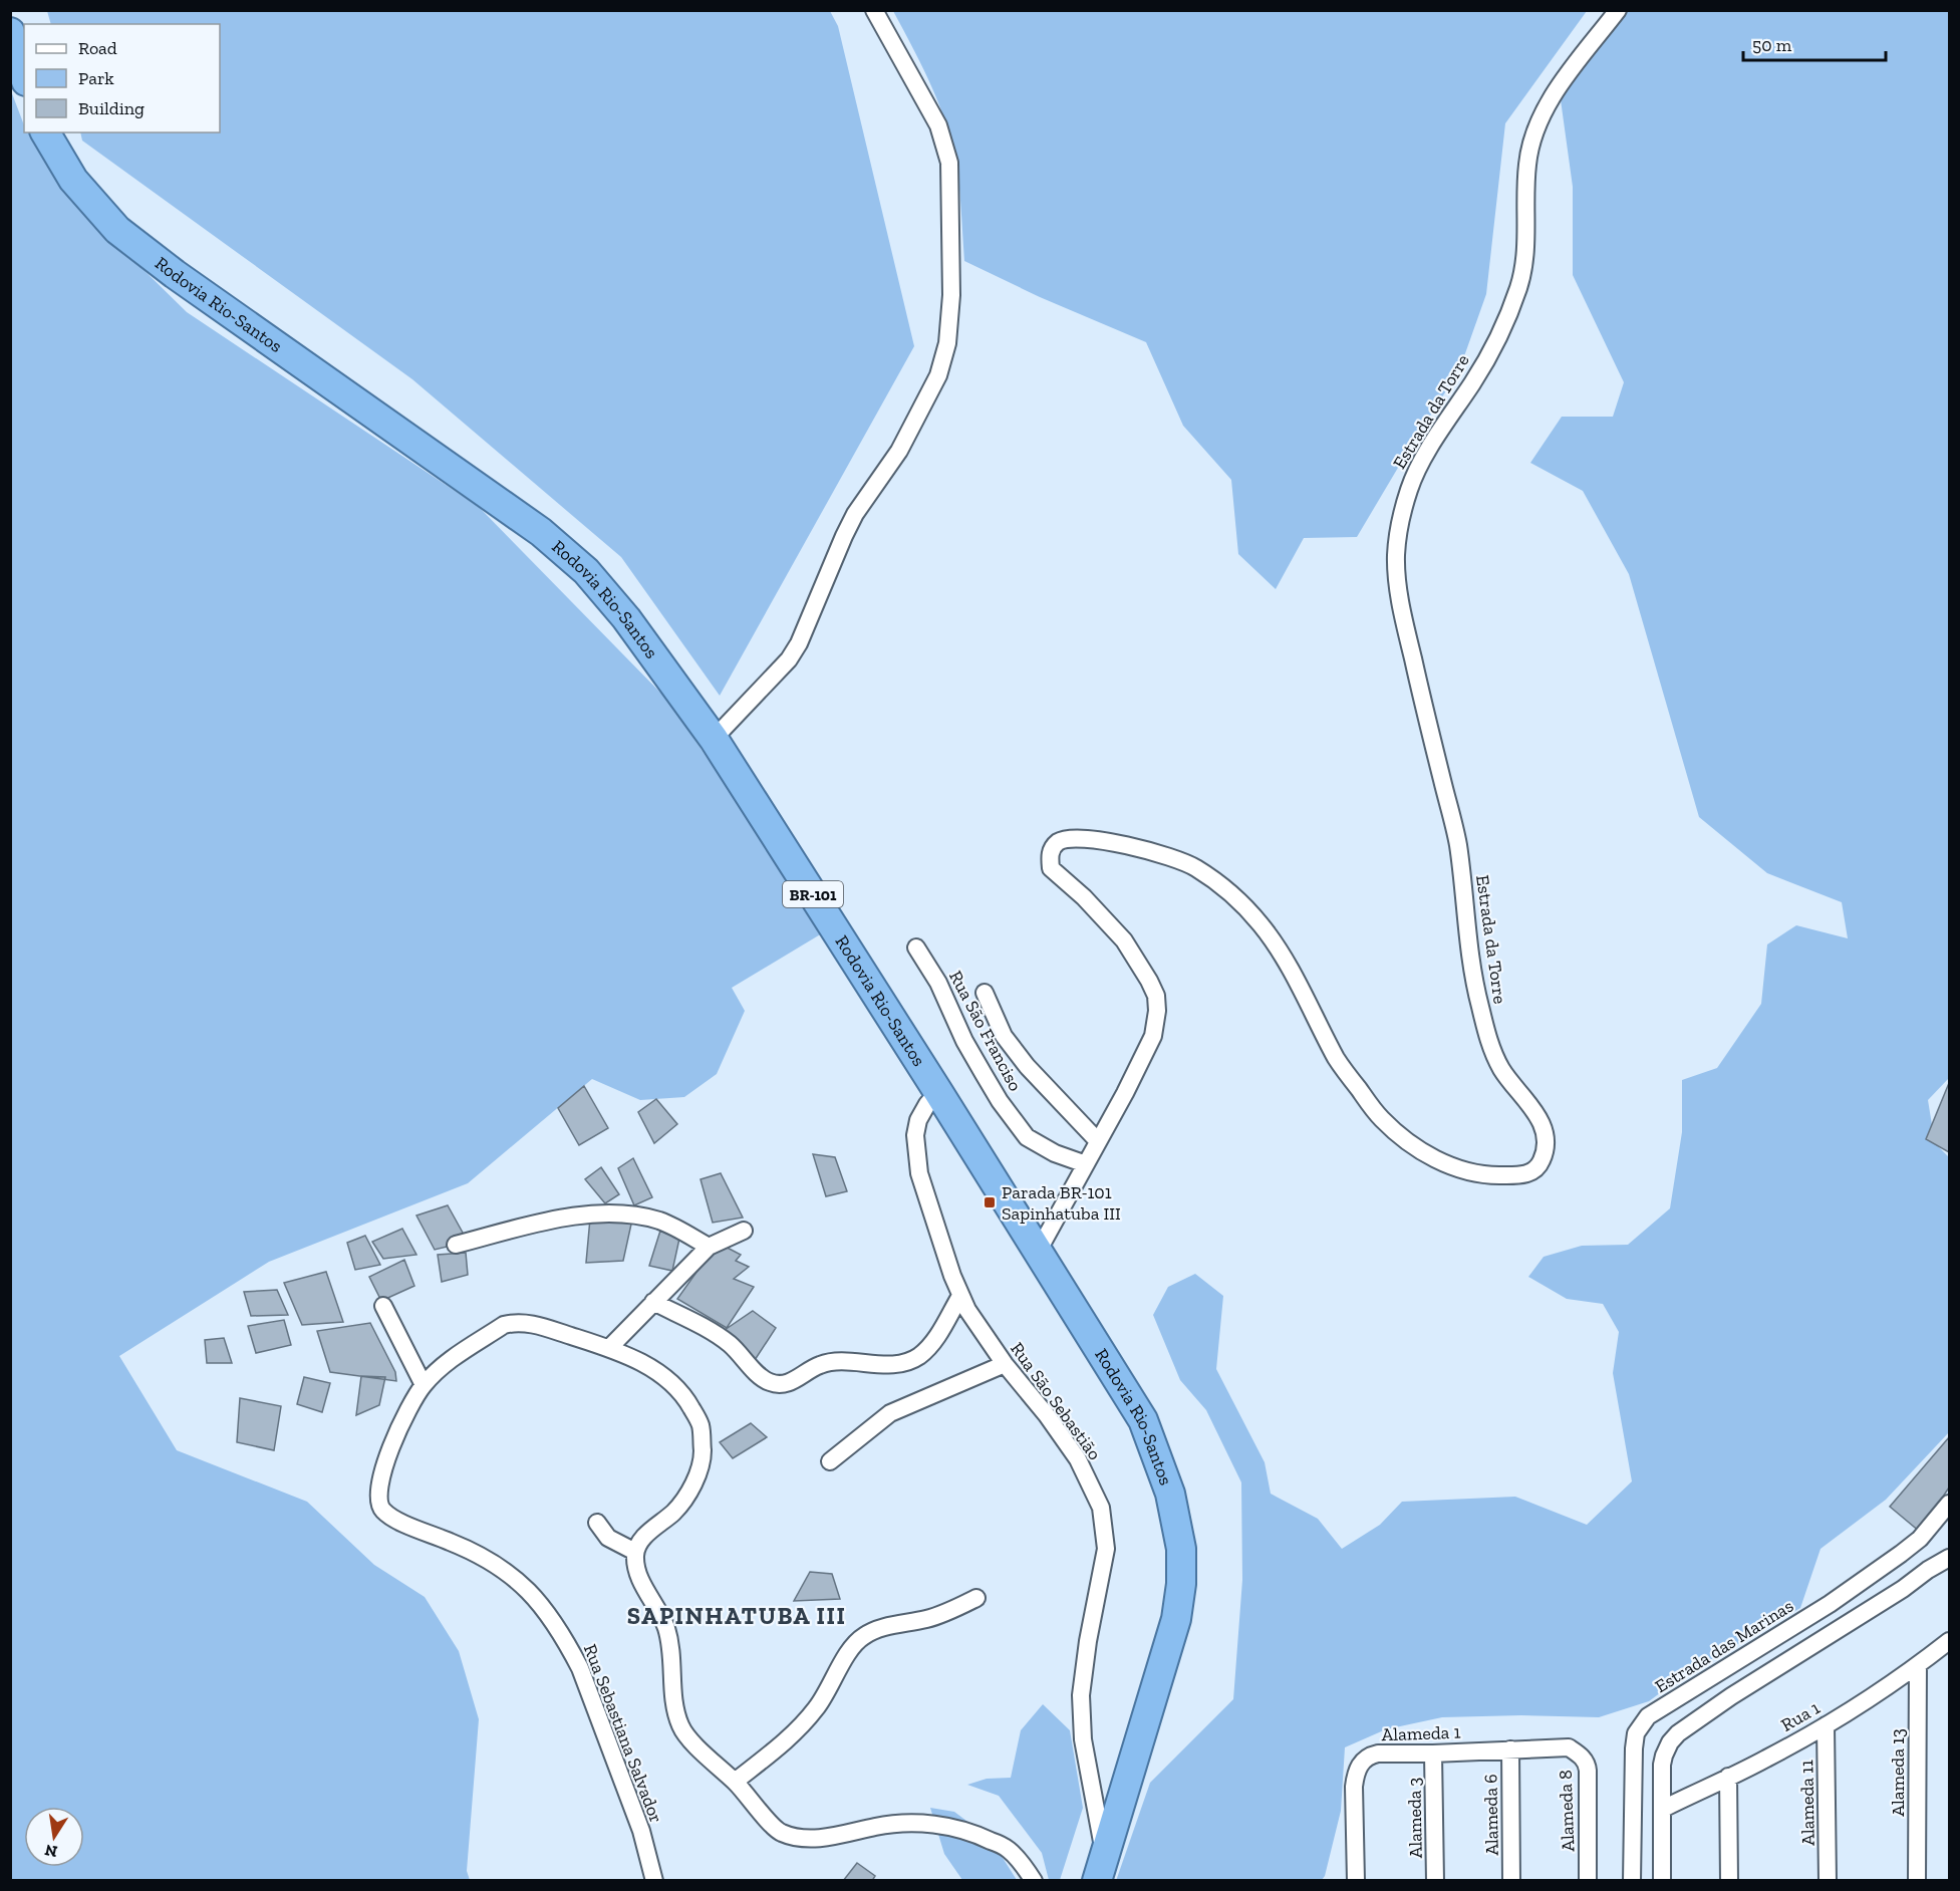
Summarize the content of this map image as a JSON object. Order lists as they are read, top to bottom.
{
  "streets": {
    "highway": ["Rodovia Rio-Santos", "BR-101"],
    "street": [
      "Estrada da Torre",
      "Rua São Franciso",
      "Rua São Sebastião",
      "Estrada das Marinas",
      "Rua 1",
      "Rua Sebastiana Salvador",
      "Alameda 1",
      "Alameda 13",
      "Alameda 11",
      "Alameda 8",
      "Alameda 6",
      "Alameda 3"
    ]
  },
  "crossings": [
    ["Rodovia Rio-Santos", "Estrada da Torre"],
    ["Rodovia Rio-Santos", "Rua São Sebastião"],
    ["Estrada da Torre", "Rua São Franciso"],
    ["Rua 1", "Alameda 13"],
    ["Rua 1", "Alameda 11"],
    ["Alameda 1", "Alameda 8"],
    ["Alameda 1", "Alameda 6"],
    ["Alameda 1", "Alameda 3"]
  ],
  "districts": ["SAPINHATUBA III"],
  "places": {
    "transit": ["Parada BR-101 Sapinhatuba III"]
  },
  "legend": ["Road", "Park", "Building"],
  "scale_bar": "50 m",
  "north": "bottom"
}
